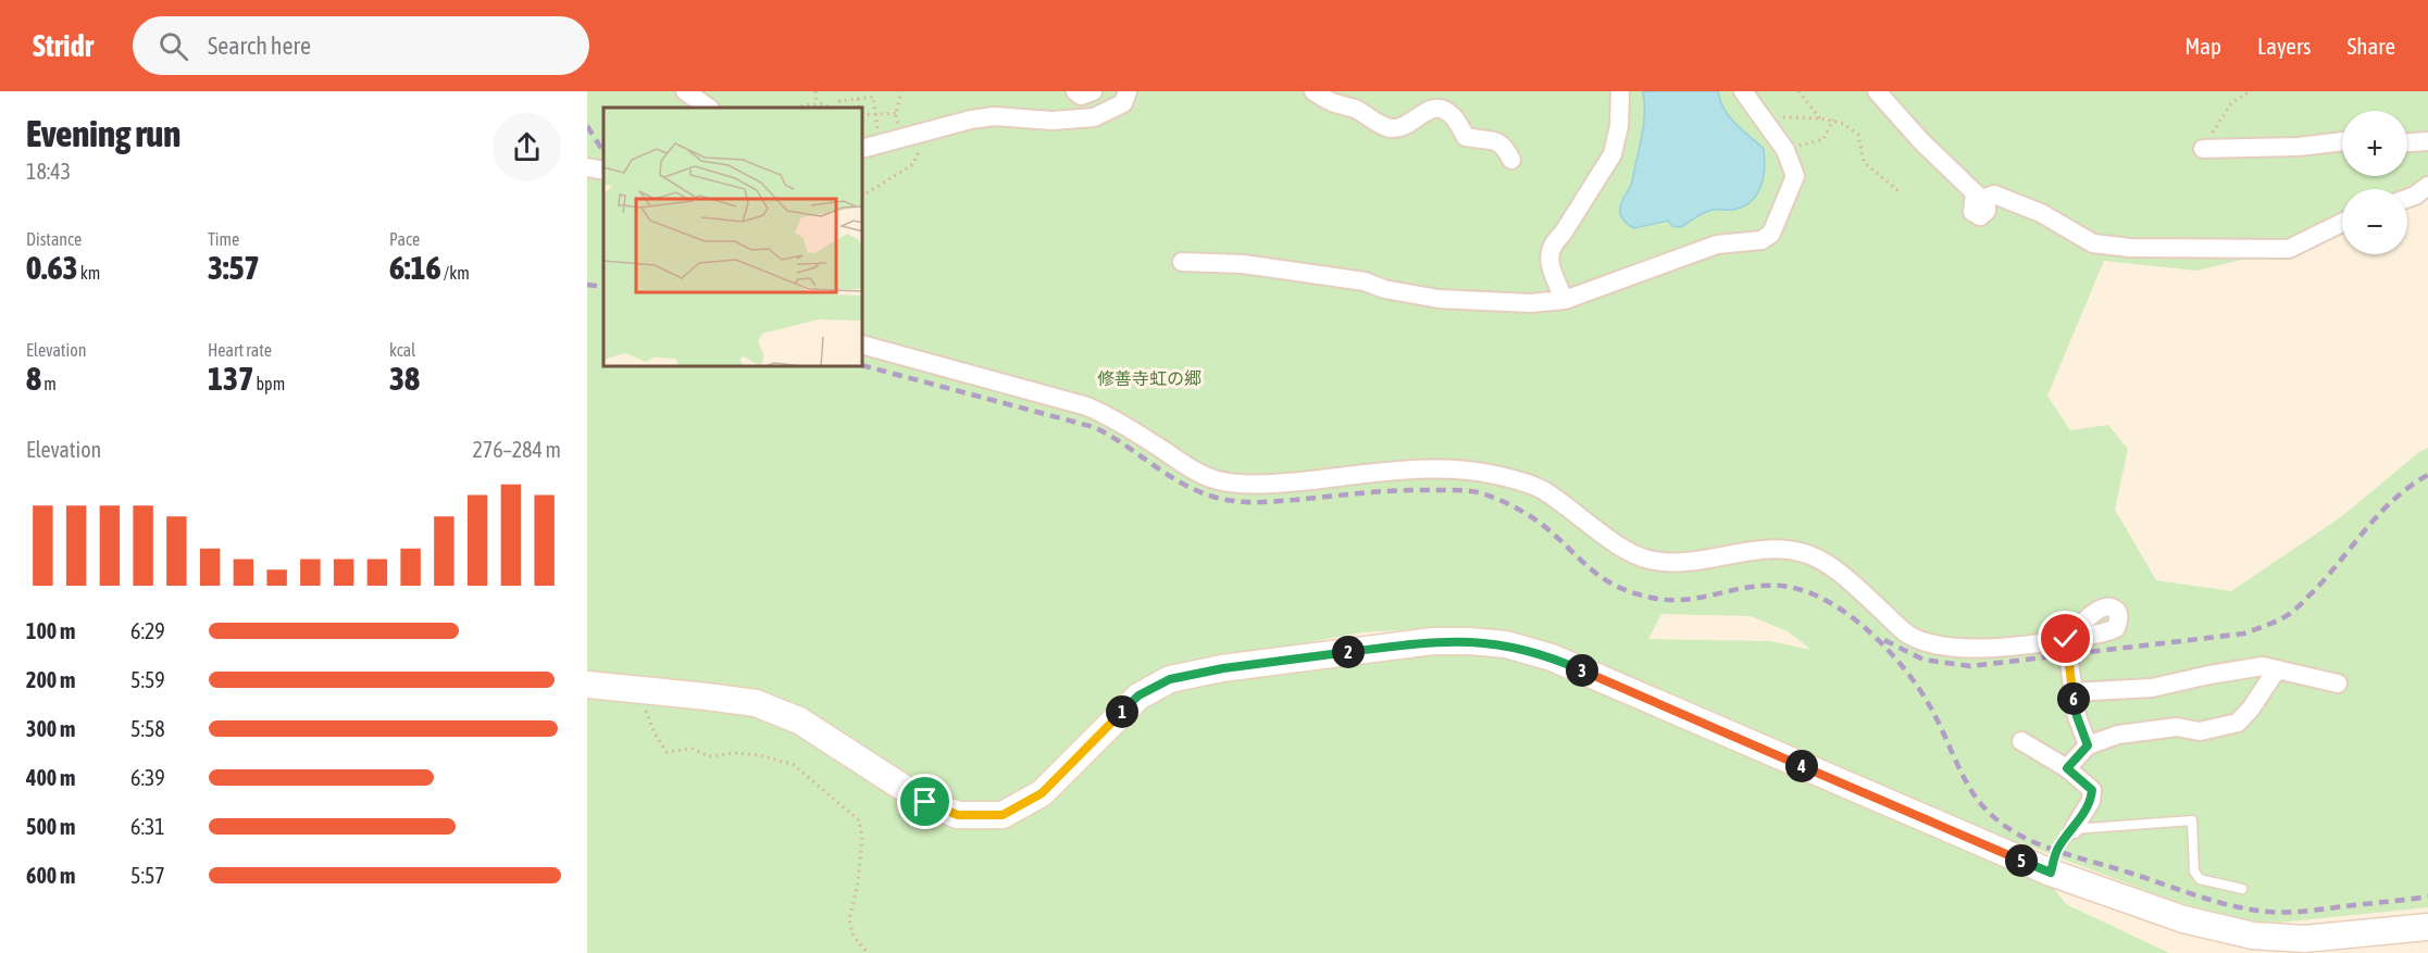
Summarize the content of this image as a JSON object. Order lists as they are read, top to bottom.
{
  "parks": ["修善寺虹の郷"],
  "page": {
    "header": "Stridr",
    "search": "Search here",
    "nav": ["Map", "Layers", "Share"],
    "heading": ["Evening run", "18:43"],
    "map_buttons": ["+", "−"],
    "stats": [
      ["Distance", "0.63 km"],
      ["Time", "3:57"],
      ["Pace", "6:16 /km"],
      ["Elevation", "8 m"],
      ["Heart rate", "137 bpm"],
      ["kcal", "38"]
    ],
    "chart": ["Elevation", "276–284 m"],
    "list": [
      {
        "name": "100 m",
        "note": "6:29"
      },
      {
        "name": "200 m",
        "note": "5:59"
      },
      {
        "name": "300 m",
        "note": "5:58"
      },
      {
        "name": "400 m",
        "note": "6:39"
      },
      {
        "name": "500 m",
        "note": "6:31"
      },
      {
        "name": "600 m",
        "note": "5:57"
      }
    ],
    "pins": [
      "2",
      "3",
      "6",
      "1",
      "4",
      "5"
    ]
  }
}
